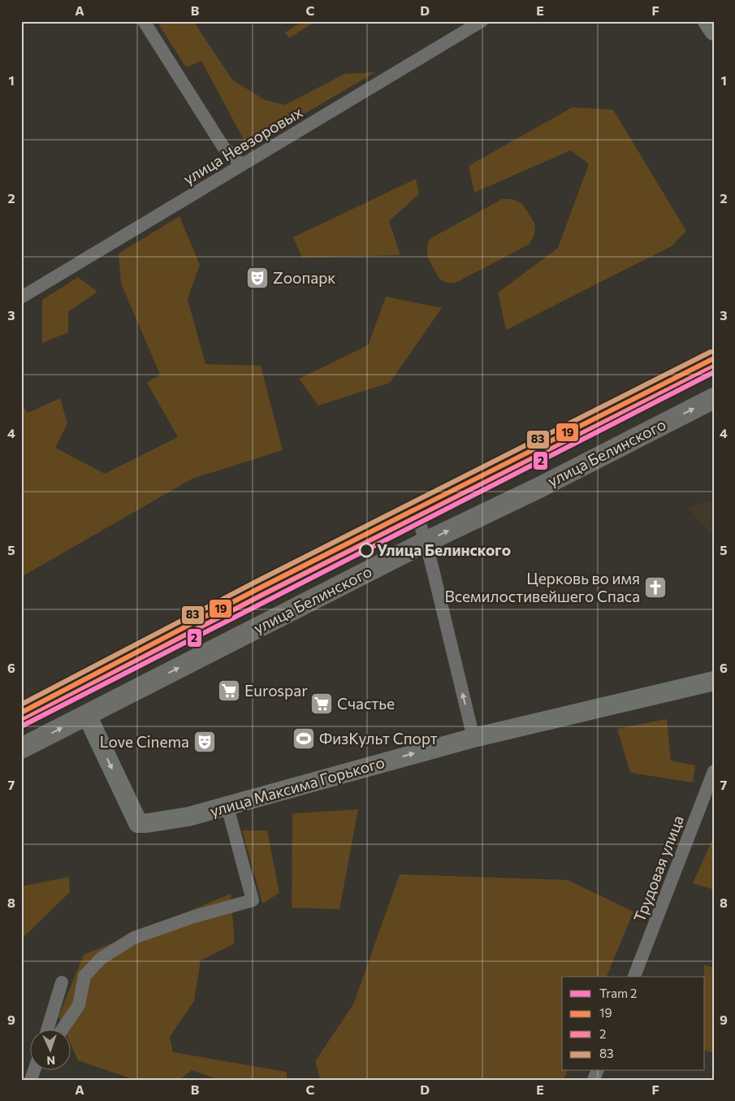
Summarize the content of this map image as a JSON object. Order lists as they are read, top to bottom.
{
  "streets": {
    "main road": ["улица Белинского"],
    "street": ["улица Невзоровых", "улица Максима Горького", "Трудовая улица"]
  },
  "crossings": [
    ["улица Белинского", "улица Максима Горького"]
  ],
  "one_way": ["улица Максима Горького"],
  "places": {
    "theatre": ["Zooпарк", "Love Cinema"],
    "other": ["Улица Белинского"],
    "church": ["Церковь во имя Всемилостивейшего Спаса"],
    "supermarket": ["Eurospar", "Счастье"],
    "sports": ["ФизКульт Спорт"]
  },
  "lines": [
    "transit line 83",
    "transit line 19",
    "transit line 2",
    "tram line 2"
  ],
  "legend": [
    "Tram 2",
    "19",
    "2",
    "83"
  ],
  "north": "bottom",
  "grid": {
    "columns": [
      "A",
      "B",
      "C",
      "D",
      "E",
      "F"
    ],
    "rows": [
      "1",
      "2",
      "3",
      "4",
      "5",
      "6",
      "7",
      "8",
      "9"
    ]
  }
}
